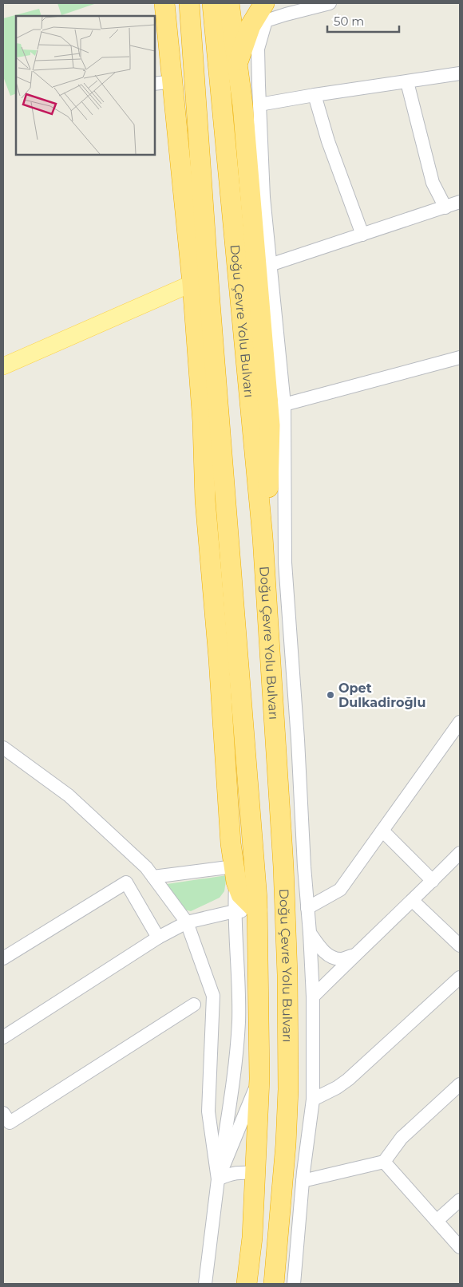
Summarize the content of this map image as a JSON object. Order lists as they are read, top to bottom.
{
  "streets": {
    "highway": ["Doğu Çevre Yolu Bulvarı"]
  },
  "places": ["Opet Dulkadiroğlu"],
  "scale_bar": "50 m"
}
